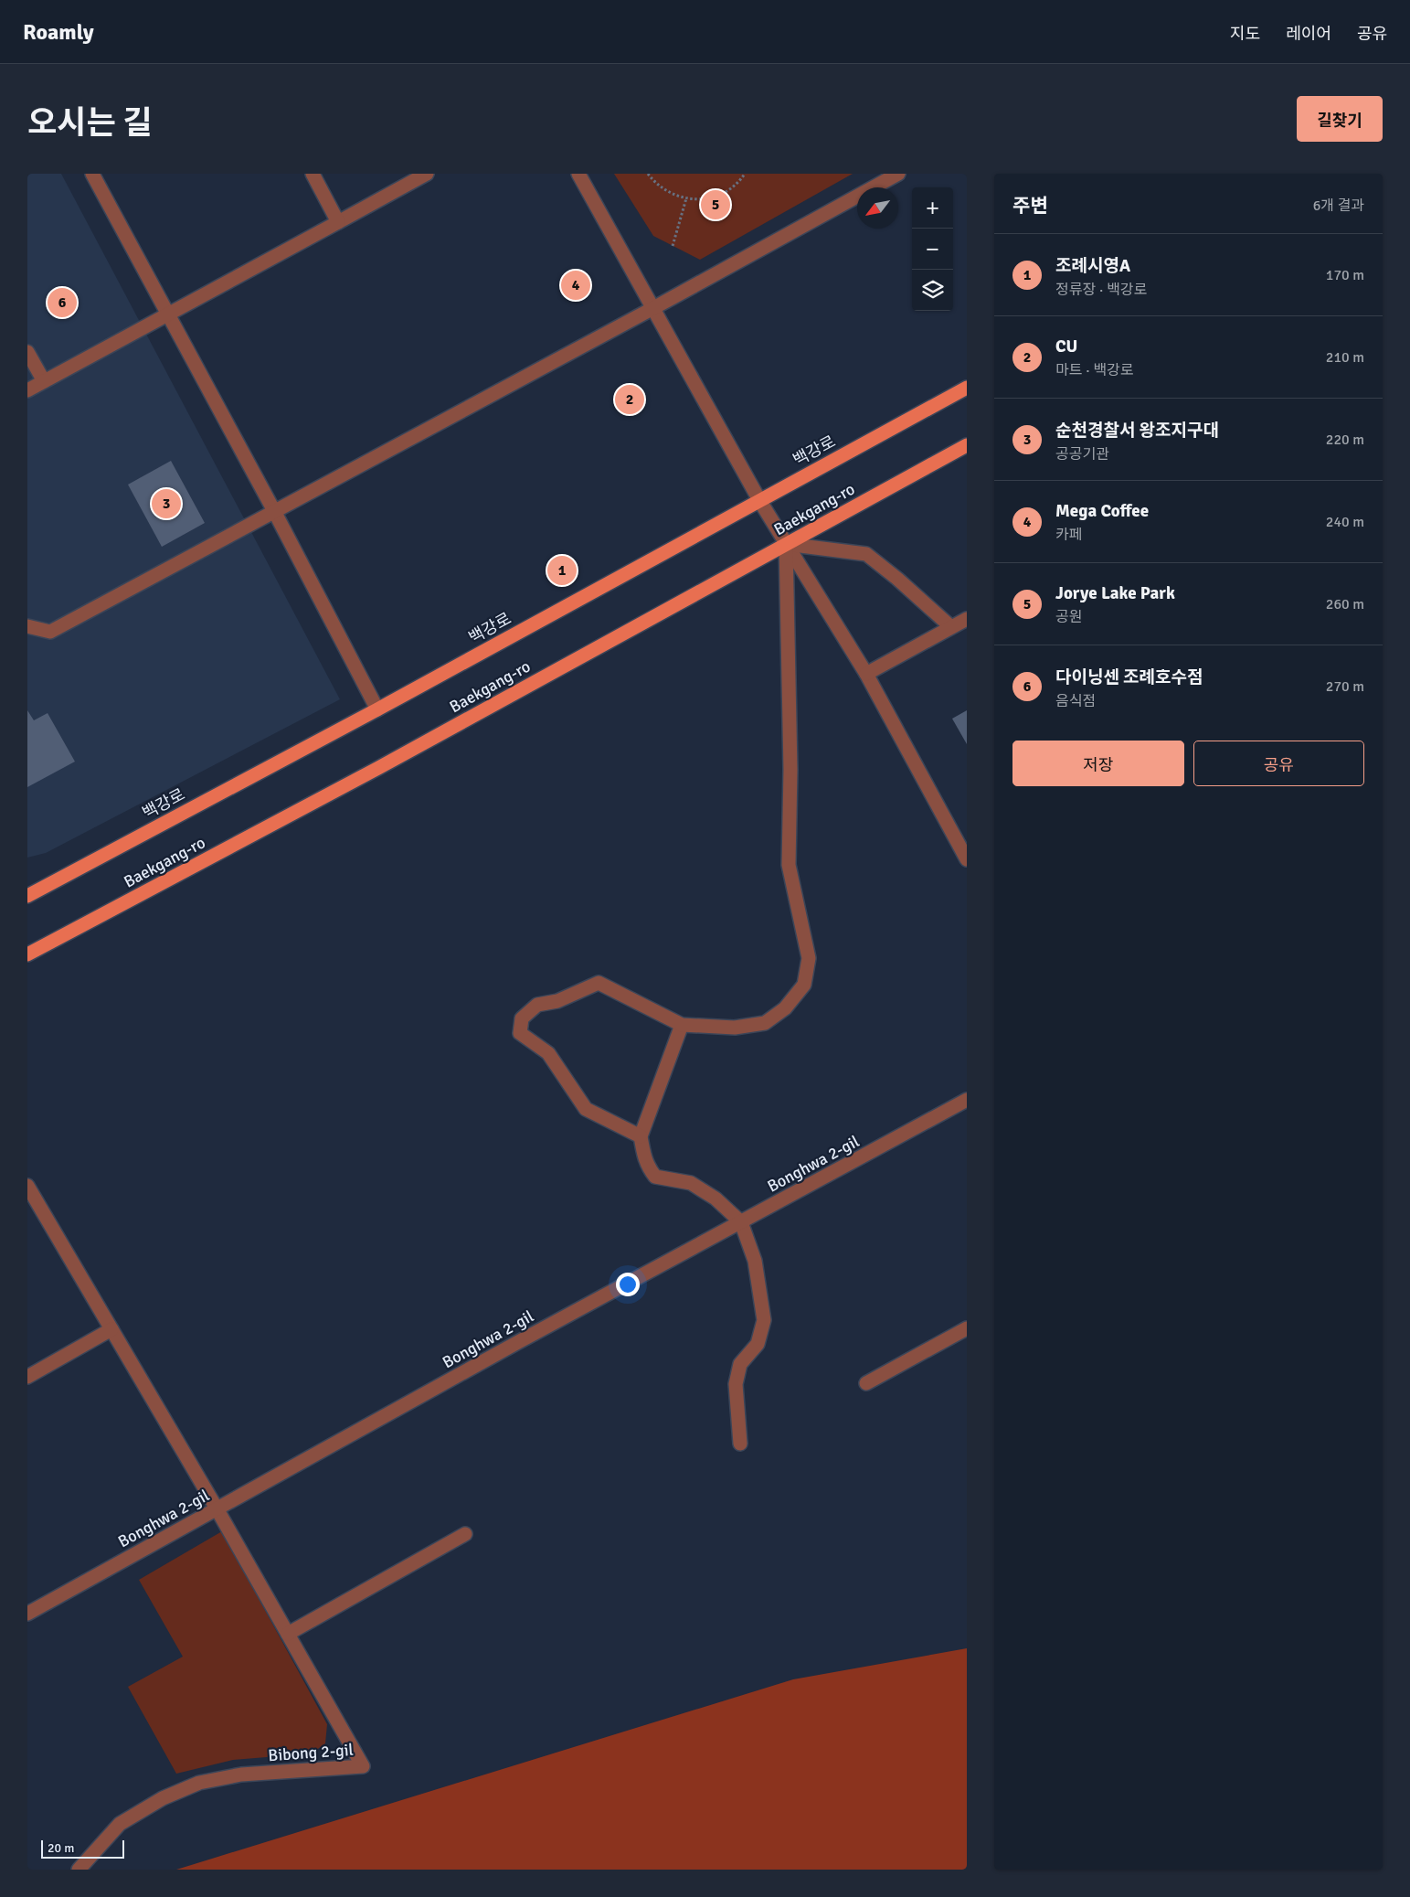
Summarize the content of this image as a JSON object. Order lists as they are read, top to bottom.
{
  "streets": {
    "main road": ["백강로", "Baekgang-ro"],
    "street": ["Bonghwa 2-gil", "Bibong 2-gil"]
  },
  "crossings": [
    ["Bonghwa 2-gil", "Bibong 2-gil"]
  ],
  "scale_bar": "20 m",
  "north": "bottom left",
  "page": {
    "header": "Roamly",
    "nav": ["지도", "레이어", "공유"],
    "title": "오시는 길",
    "buttons": [
      "길찾기",
      ["저장", "공유"]
    ],
    "heading": ["주변", "6개 결과"],
    "map_buttons": ["+", "−"],
    "pins": [
      "5",
      "4",
      "6",
      "2",
      "3",
      "1"
    ],
    "list": [
      {
        "mark": "1",
        "name": "조례시영A",
        "note": "정류장 · 백강로",
        "value": "170 m"
      },
      {
        "mark": "2",
        "name": "CU",
        "note": "마트 · 백강로",
        "value": "210 m"
      },
      {
        "mark": "3",
        "name": "순천경찰서 왕조지구대",
        "note": "공공기관",
        "value": "220 m"
      },
      {
        "mark": "4",
        "name": "Mega Coffee",
        "note": "카페",
        "value": "240 m"
      },
      {
        "mark": "5",
        "name": "Jorye Lake Park",
        "note": "공원",
        "value": "260 m"
      },
      {
        "mark": "6",
        "name": "다이닝센 조례호수점",
        "note": "음식점",
        "value": "270 m"
      }
    ],
    "scale": "20 m"
  }
}
